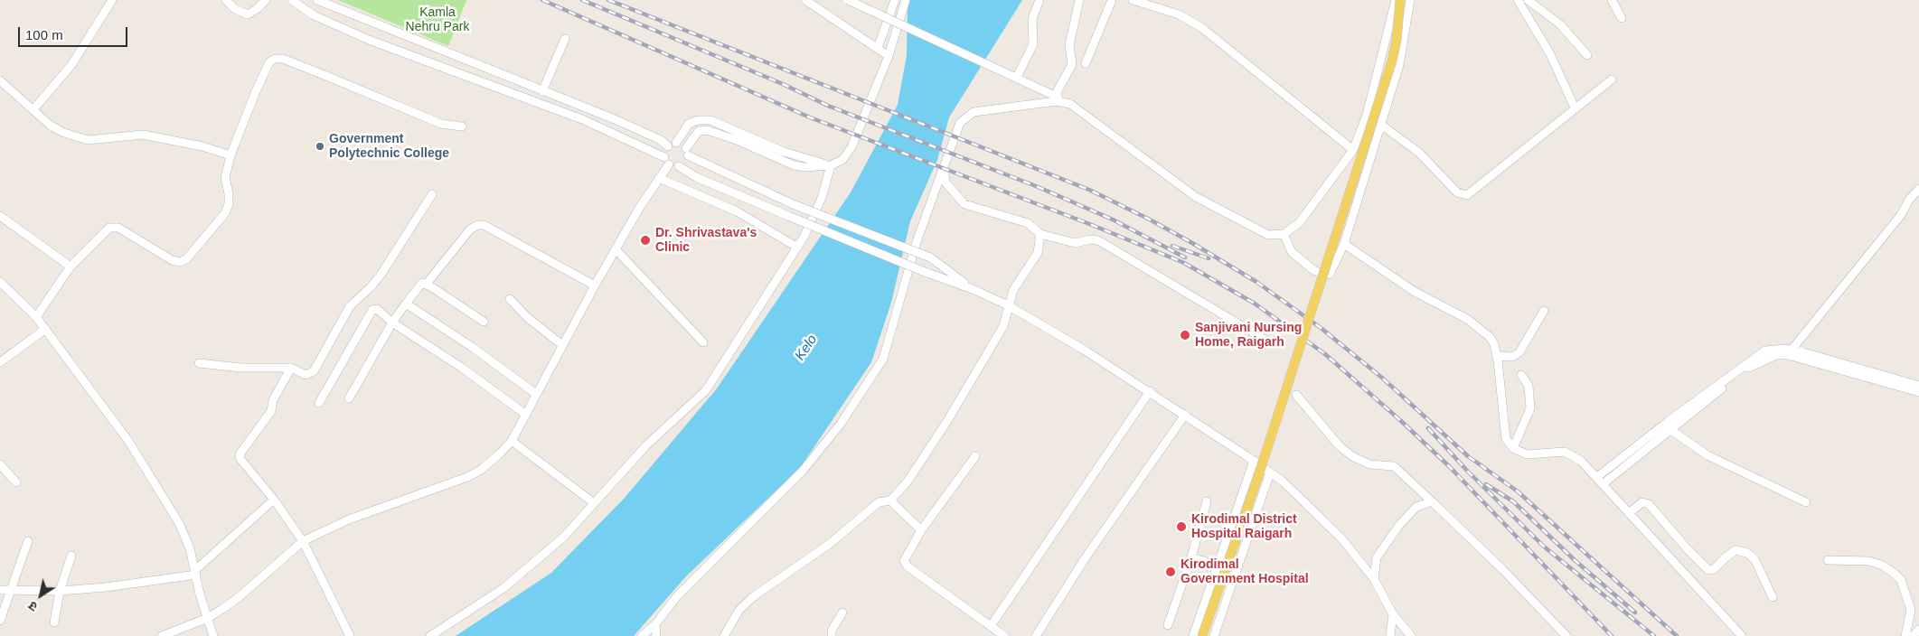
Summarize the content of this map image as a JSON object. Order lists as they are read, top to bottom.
{
  "water": ["Kelo"],
  "parks": ["Kamla Nehru Park"],
  "places": [
    "Government Polytechnic College",
    "Dr. Shrivastava's Clinic",
    "Sanjivani Nursing Home, Raigarh",
    "Kirodimal District Hospital Raigarh",
    "Kirodimal Government Hospital"
  ],
  "scale_bar": "100 m",
  "north": "bottom left"
}
